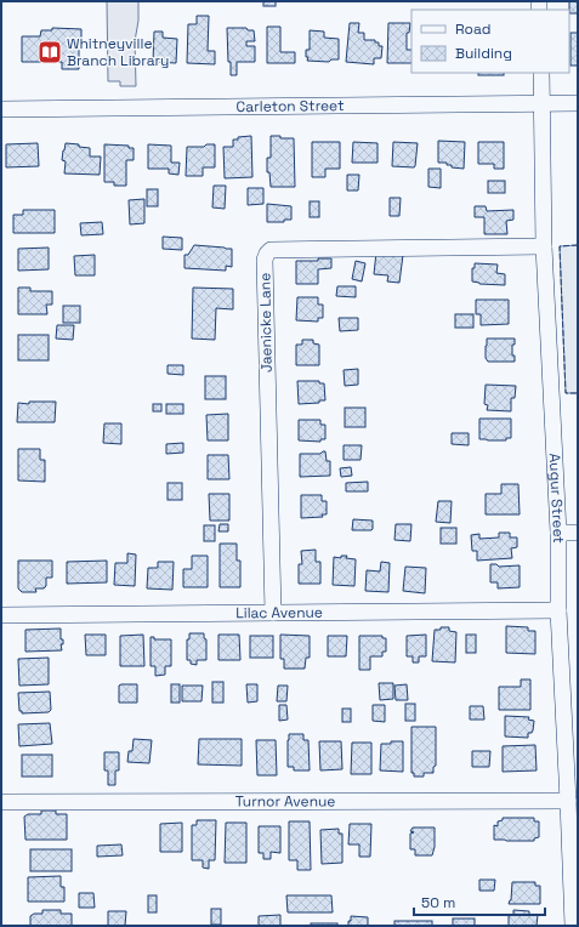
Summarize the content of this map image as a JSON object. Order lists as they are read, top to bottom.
{
  "streets": {
    "street": [
      "Carleton Street",
      "Jaenicke Lane",
      "Augur Street",
      "Lilac Avenue",
      "Turnor Avenue"
    ]
  },
  "crossings": [
    ["Carleton Street", "Augur Street"],
    ["Jaenicke Lane", "Augur Street"],
    ["Jaenicke Lane", "Lilac Avenue"],
    ["Augur Street", "Lilac Avenue"],
    ["Augur Street", "Turnor Avenue"]
  ],
  "places": {
    "library": ["Whitneyville Branch Library"]
  },
  "legend": ["Road", "Building"],
  "scale_bar": "50 m"
}
